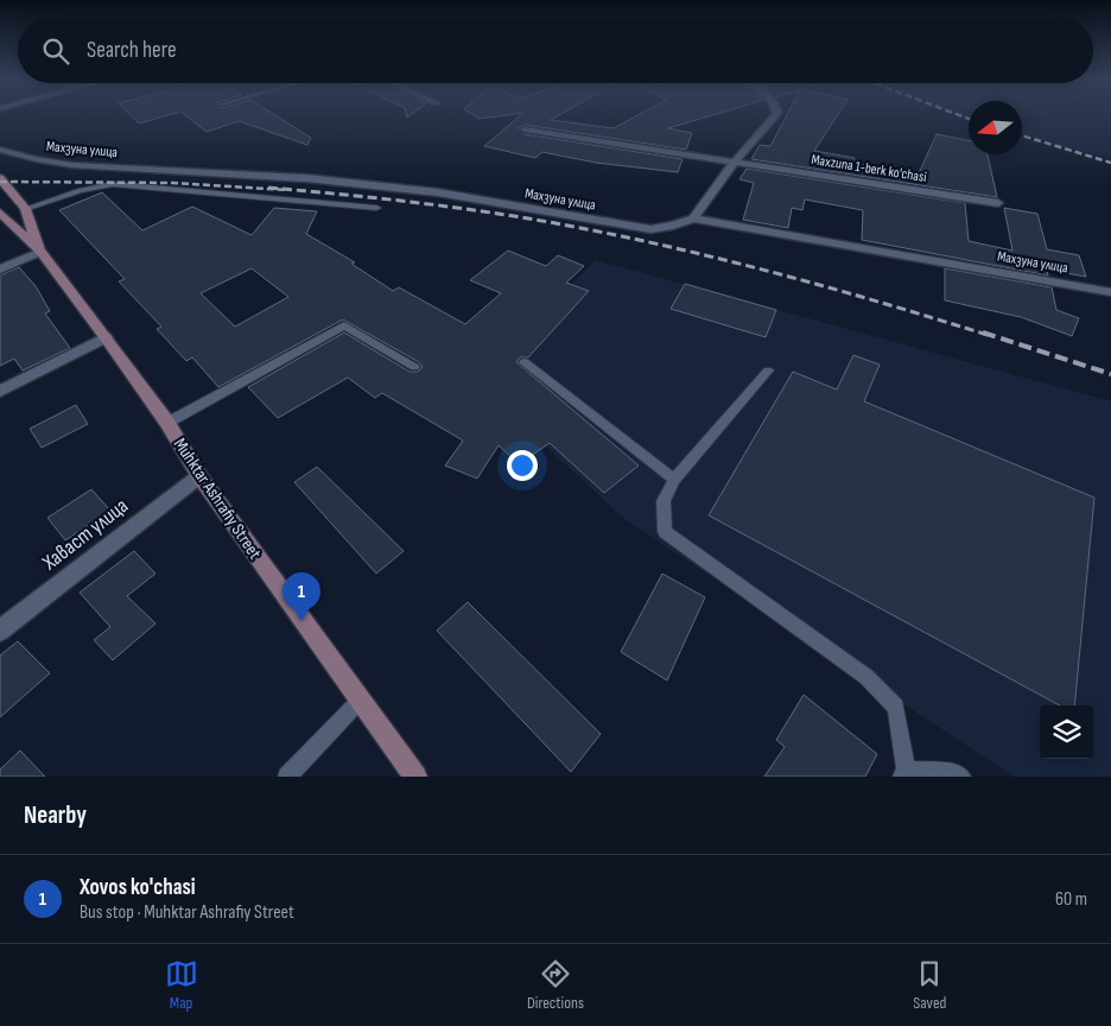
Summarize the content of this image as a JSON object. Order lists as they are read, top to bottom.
{
  "streets": {
    "main road": ["Muhktar Ashrafiy Street"],
    "street": ["Махзуна улица", "Maxzuna 1-berk ko'chasi", "Хаваст улица"]
  },
  "crossings": [
    ["Muhktar Ashrafiy Street", "Хаваст улица"]
  ],
  "north": "left",
  "page": {
    "search": "Search here",
    "pins": "1",
    "heading": "Nearby",
    "list": [
      {
        "mark": "1",
        "name": "Xovos ko'chasi",
        "note": "Bus stop · Muhktar Ashrafiy Street",
        "value": "60 m"
      }
    ],
    "nav": ["Map", "Directions", "Saved"]
  }
}
